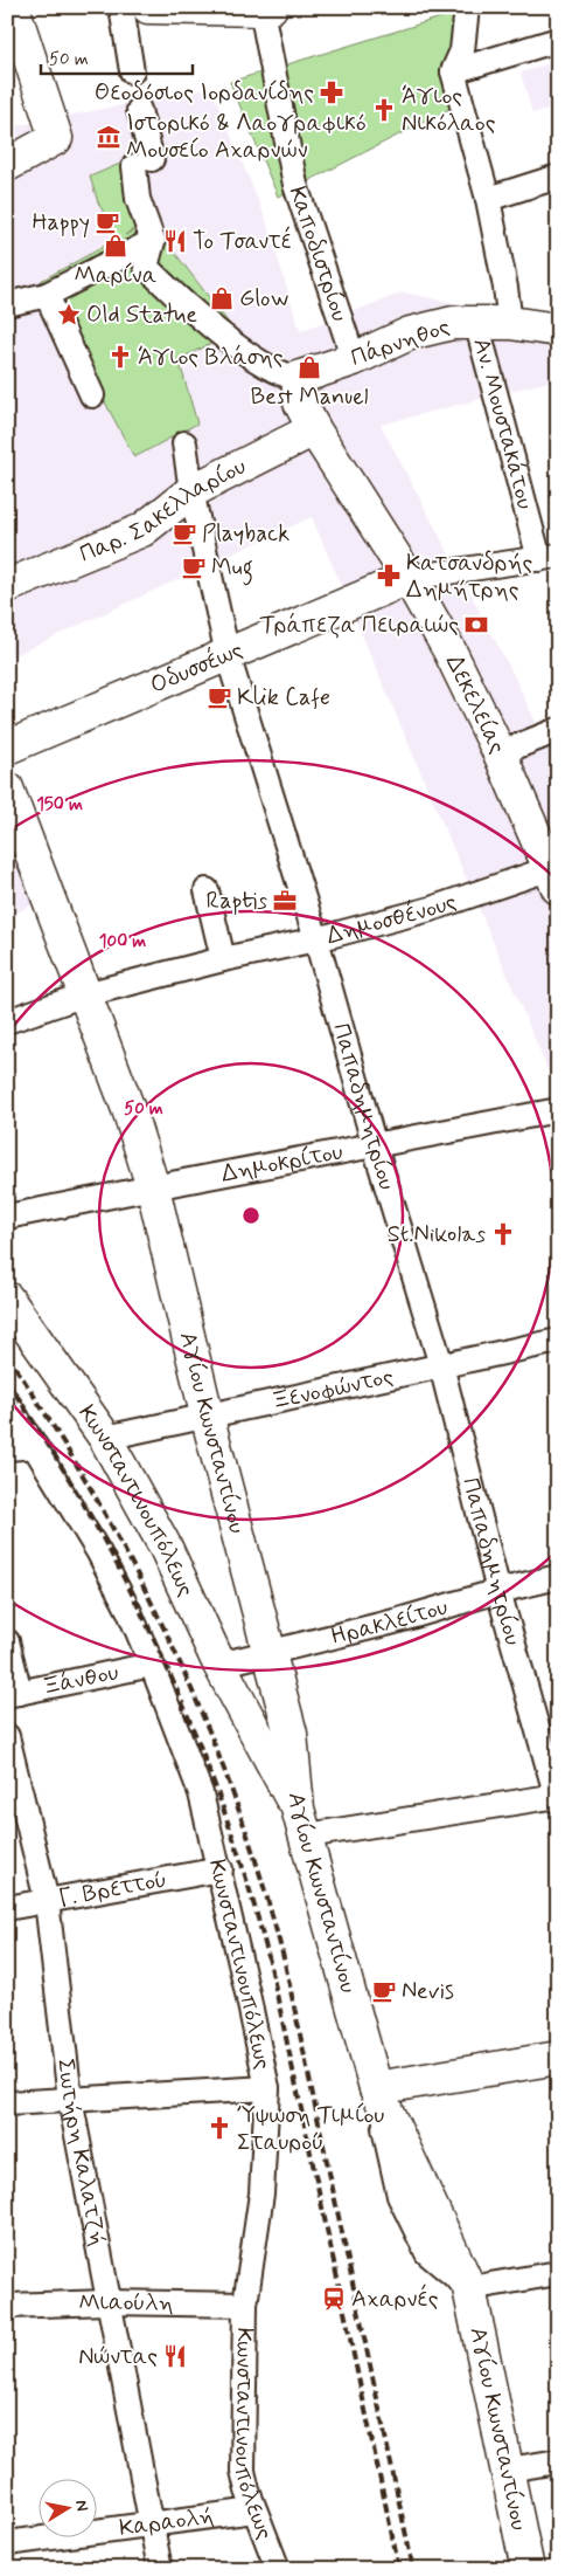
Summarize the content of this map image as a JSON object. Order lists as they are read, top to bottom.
{
  "streets": {
    "main road": [
      "Πάρνηθος",
      "Παρ. Σακελλαρίου",
      "Οδυσσέως",
      "Δεκελείας",
      "Αγίου Κωνσταντίνου",
      "Κωνσταντινουπόλεως"
    ],
    "street": [
      "Καποδιστρίου",
      "Αν. Μουστακάτου",
      "Δημοσθένους",
      "Παπαδημητρίου",
      "Δημοκρίτου",
      "Ξενοφώντος",
      "Ηρακλείτου",
      "Ξάνθου",
      "Γ. Βρεττού",
      "Σωτήρη Καλατζή",
      "Μιαούλη",
      "Καραολή"
    ]
  },
  "crossings": [
    ["Καποδιστρίου", "Πάρνηθος"],
    ["Πάρνηθος", "Αν. Μουστακάτου"],
    ["Πάρνηθος", "Δεκελείας"],
    ["Αν. Μουστακάτου", "Οδυσσέως"],
    ["Παρ. Σακελλαρίου", "Δεκελείας"],
    ["Παρ. Σακελλαρίου", "Παπαδημητρίου"],
    ["Οδυσσέως", "Δεκελείας"],
    ["Οδυσσέως", "Παπαδημητρίου"],
    ["Δεκελείας", "Δημοσθένους"],
    ["Δημοσθένους", "Παπαδημητρίου"],
    ["Δημοσθένους", "Αγίου Κωνσταντίνου"],
    ["Παπαδημητρίου", "Δημοκρίτου"],
    ["Παπαδημητρίου", "Ξενοφώντος"],
    ["Παπαδημητρίου", "Ηρακλείτου"],
    ["Δημοκρίτου", "Αγίου Κωνσταντίνου"],
    ["Ξενοφώντος", "Αγίου Κωνσταντίνου"],
    ["Ξενοφώντος", "Κωνσταντινουπόλεως"],
    ["Αγίου Κωνσταντίνου", "Κωνσταντινουπόλεως"],
    ["Αγίου Κωνσταντίνου", "Ηρακλείτου"],
    ["Κωνσταντινουπόλεως", "Ηρακλείτου"],
    ["Κωνσταντινουπόλεως", "Ξάνθου"],
    ["Κωνσταντινουπόλεως", "Γ. Βρεττού"],
    ["Κωνσταντινουπόλεως", "Μιαούλη"],
    ["Κωνσταντινουπόλεως", "Καραολή"],
    ["Γ. Βρεττού", "Σωτήρη Καλατζή"],
    ["Σωτήρη Καλατζή", "Μιαούλη"],
    ["Σωτήρη Καλατζή", "Καραολή"]
  ],
  "places": {
    "pharmacy": ["Θεοδόσιος Ιορδανίδης", "Κατσανδρής Δημήτρης"],
    "church": [
      "Άγιος Νικόλαος",
      "Άγιος Βλάσης",
      "St.Nikolas",
      "Ύψωση Τιμίου Σταυρού"
    ],
    "museum": ["Ιστορικό & Λαογραφικό Μουσείο Αχαρνών"],
    "cafe": [
      "Happy",
      "Playback",
      "Mug",
      "Klik Cafe",
      "Nevis"
    ],
    "restaurant": ["To Τσαντέ", "Νώντας"],
    "shop": ["Μαρίνα", "Glow", "Best Manuel"],
    "place": ["Old Statue"],
    "bank": ["Τράπεζα Πειραιώς"],
    "office": ["Raptis"],
    "station": ["Αχαρνές"]
  },
  "scale_bar": "50 m",
  "north": "right",
  "rings": ["150 m", "100 m", "50 m"]
}
